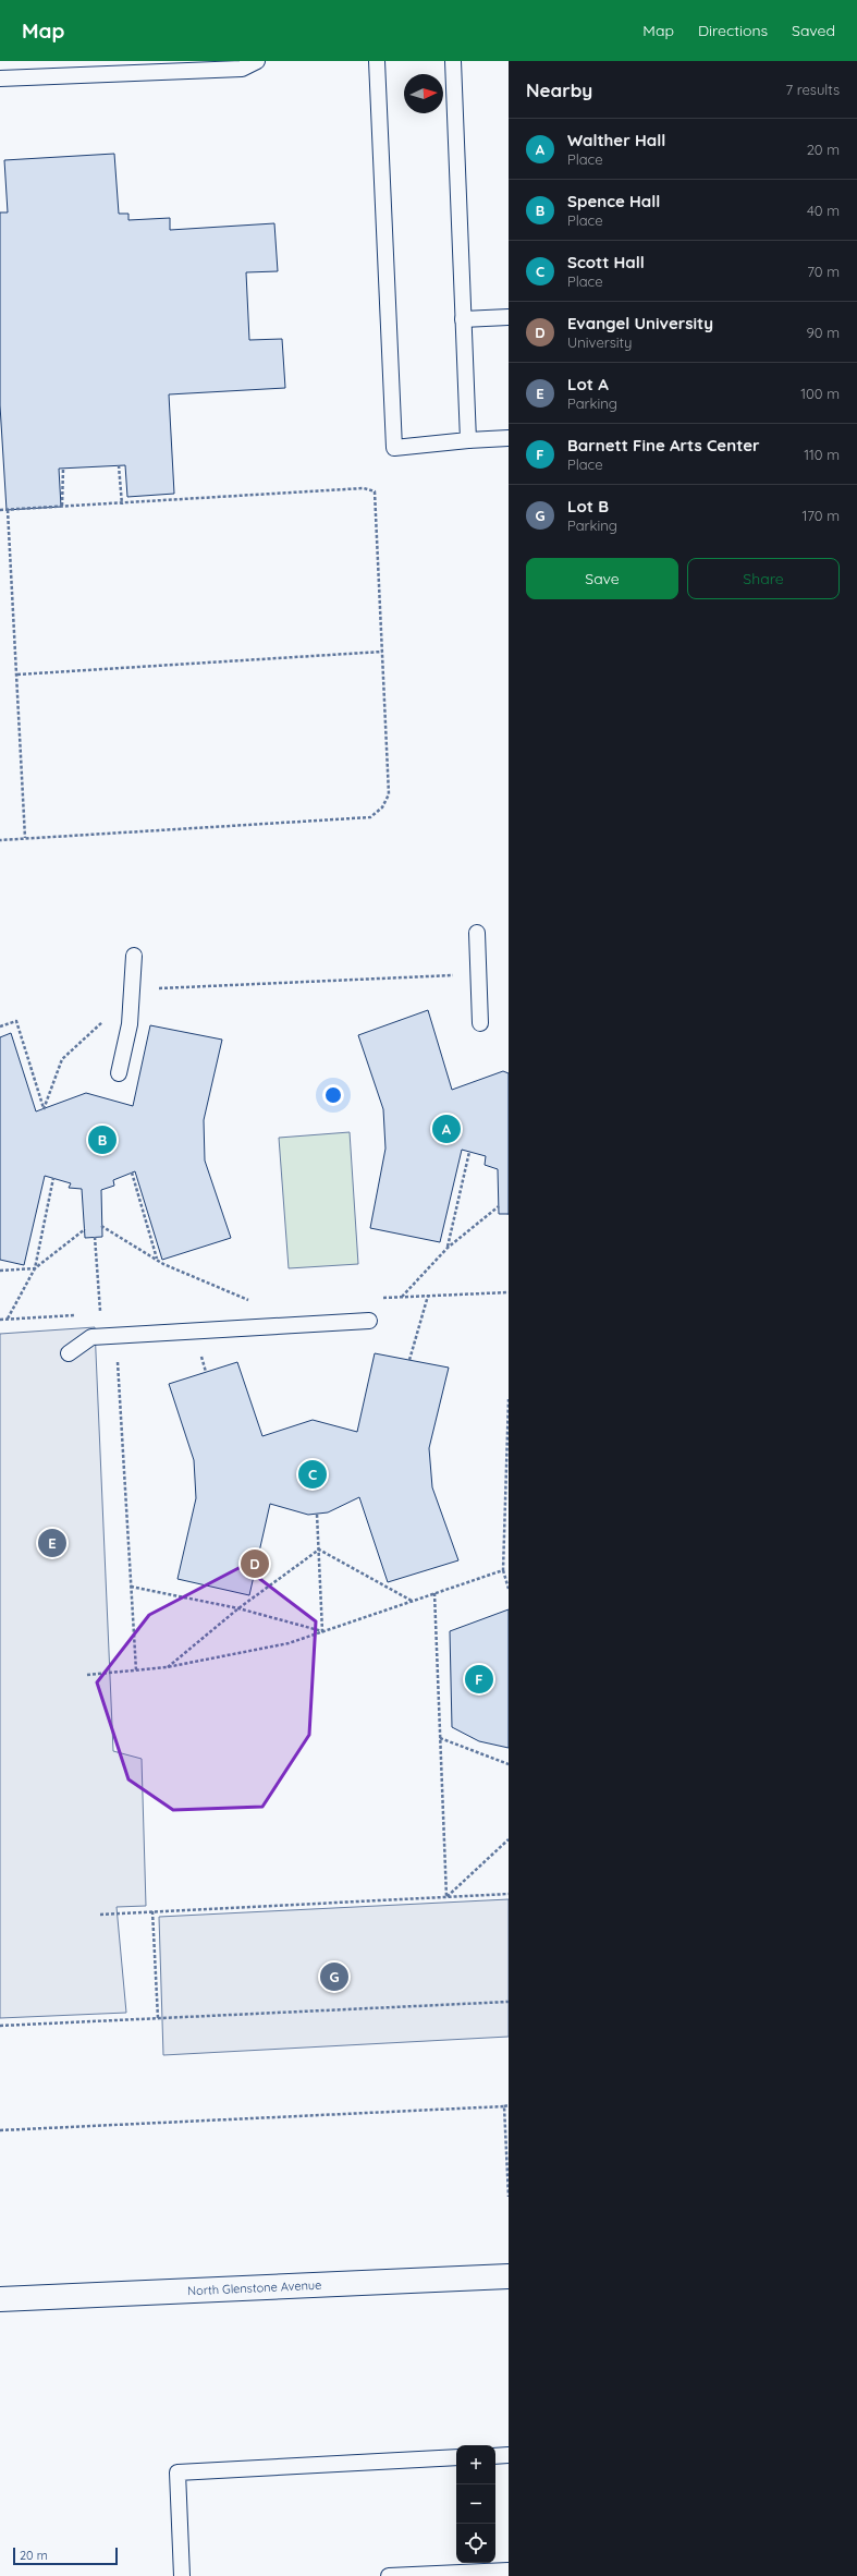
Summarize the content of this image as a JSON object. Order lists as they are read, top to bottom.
{
  "streets": {
    "main road": ["North Glenstone Avenue"]
  },
  "scale_bar": "20 m",
  "north": "right",
  "page": {
    "header": "Map",
    "nav": ["Map", "Directions", "Saved"],
    "heading": ["Nearby", "7 results"],
    "list": [
      {
        "mark": "A",
        "name": "Walther Hall",
        "note": "Place",
        "value": "20 m"
      },
      {
        "mark": "B",
        "name": "Spence Hall",
        "note": "Place",
        "value": "40 m"
      },
      {
        "mark": "C",
        "name": "Scott Hall",
        "note": "Place",
        "value": "70 m"
      },
      {
        "mark": "D",
        "name": "Evangel University",
        "note": "University",
        "value": "90 m"
      },
      {
        "mark": "E",
        "name": "Lot A",
        "note": "Parking",
        "value": "100 m"
      },
      {
        "mark": "F",
        "name": "Barnett Fine Arts Center",
        "note": "Place",
        "value": "110 m"
      },
      {
        "mark": "G",
        "name": "Lot B",
        "note": "Parking",
        "value": "170 m"
      }
    ],
    "buttons": ["Save", "Share"],
    "pins": [
      "A",
      "B",
      "C",
      "E",
      "D",
      "F",
      "G"
    ],
    "map_buttons": ["+", "−"],
    "scale": "20 m"
  }
}
